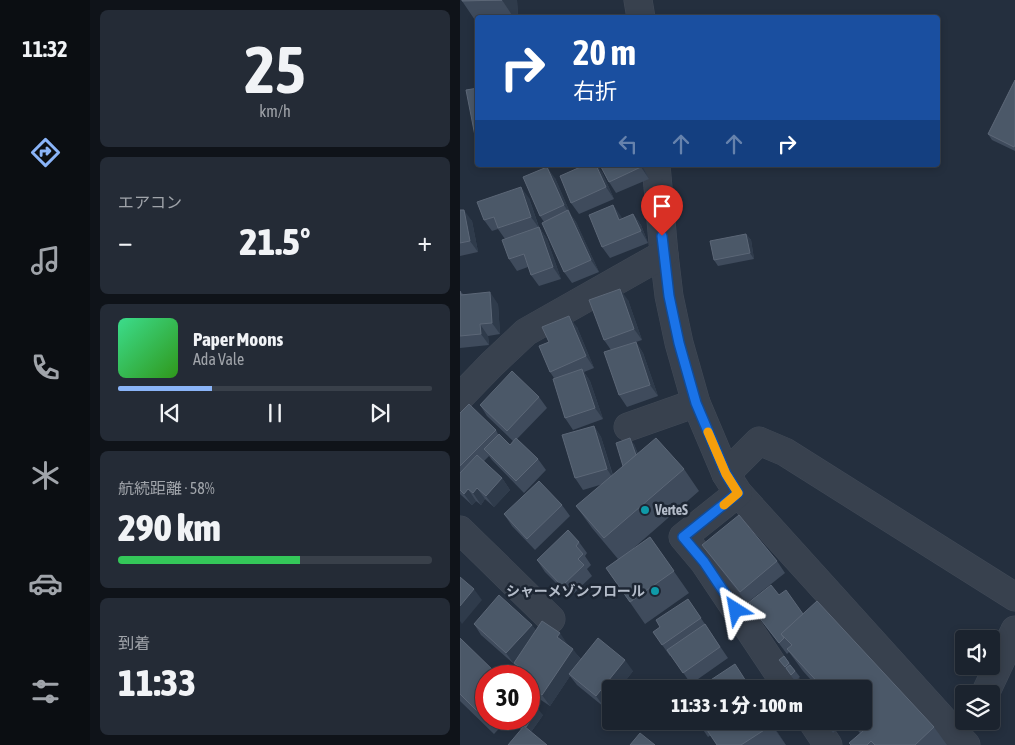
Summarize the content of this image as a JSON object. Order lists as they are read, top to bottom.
{
  "places": ["VerteS", "シャーメゾンフロール"],
  "page": {
    "tabs": "11:32",
    "tile": [
      ["25", "km/h"],
      "エアコン",
      ["航続距離 · 58%", "290 km"],
      ["到着", "11:33"]
    ],
    "turn": ["20 m", "右折"],
    "heat": ["−", "21.5°", "+"],
    "song": ["Paper Moons", "Ada Vale"],
    "limit": "30",
    "trip": "11:33 · 1 分 · 100 m"
  }
}
